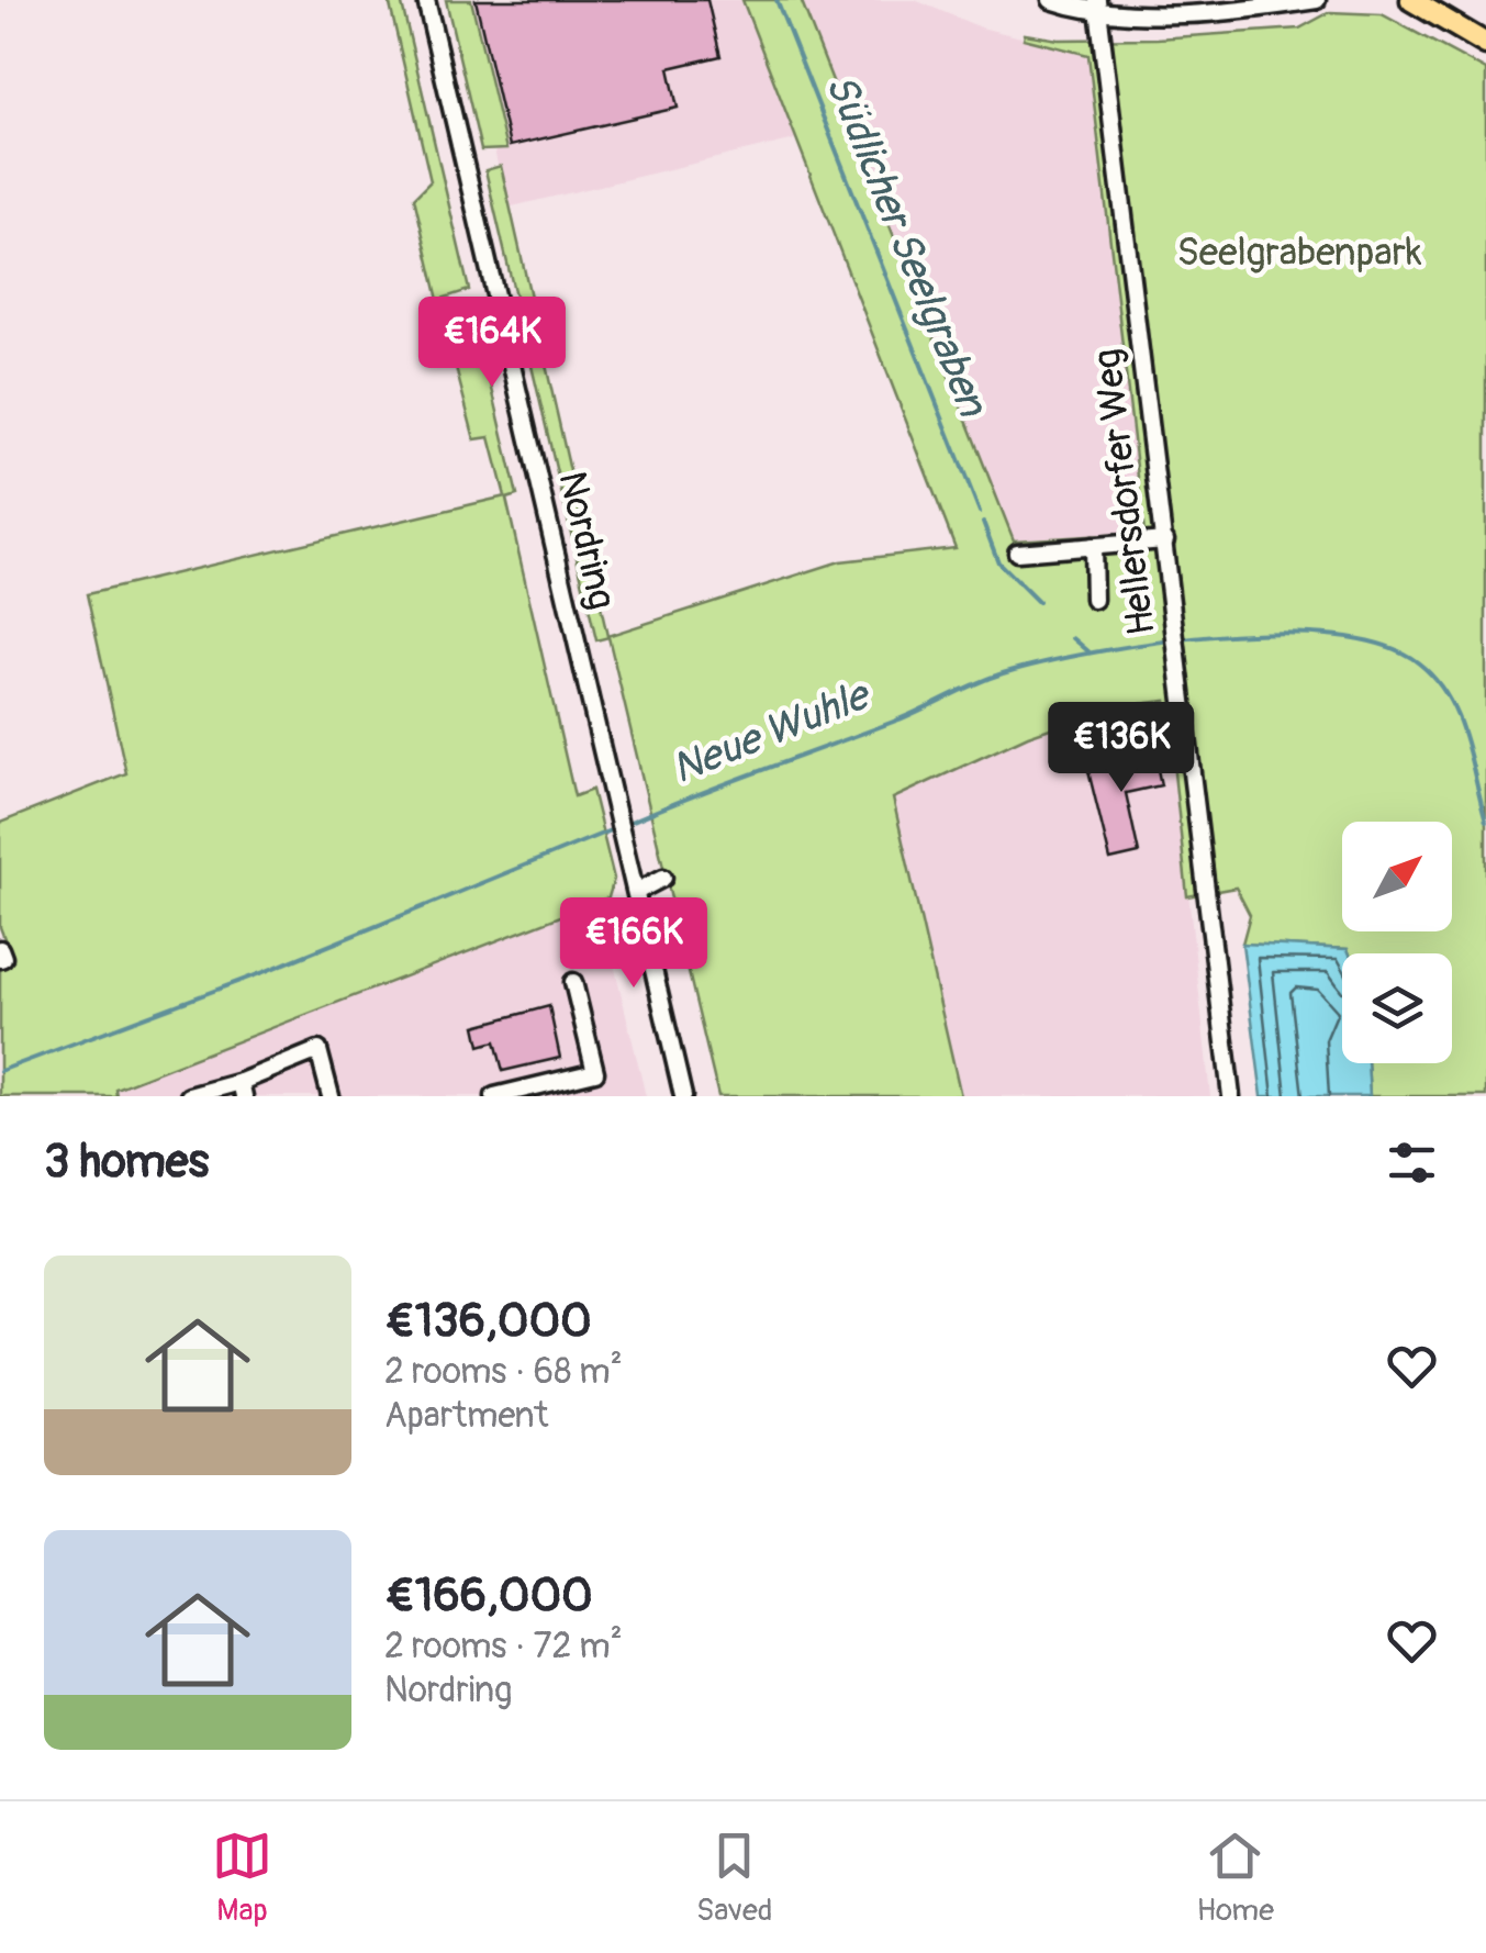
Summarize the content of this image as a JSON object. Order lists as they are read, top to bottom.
{
  "streets": {
    "street": ["Hellersdorfer Weg", "Nordring"]
  },
  "water": ["Südlicher Seelgraben", "Neue Wuhle"],
  "parks": ["Seelgrabenpark"],
  "north": "top right",
  "page": {
    "price": ["€164K", "€136K", "€166K"],
    "heading": "3 homes",
    "list": [
      {
        "name": "€136,000",
        "note": "2 rooms · 68 m² · Apartment"
      },
      {
        "name": "€166,000",
        "note": "2 rooms · 72 m² · Nordring"
      }
    ],
    "tabs": ["Map", "Saved", "Home"]
  }
}
